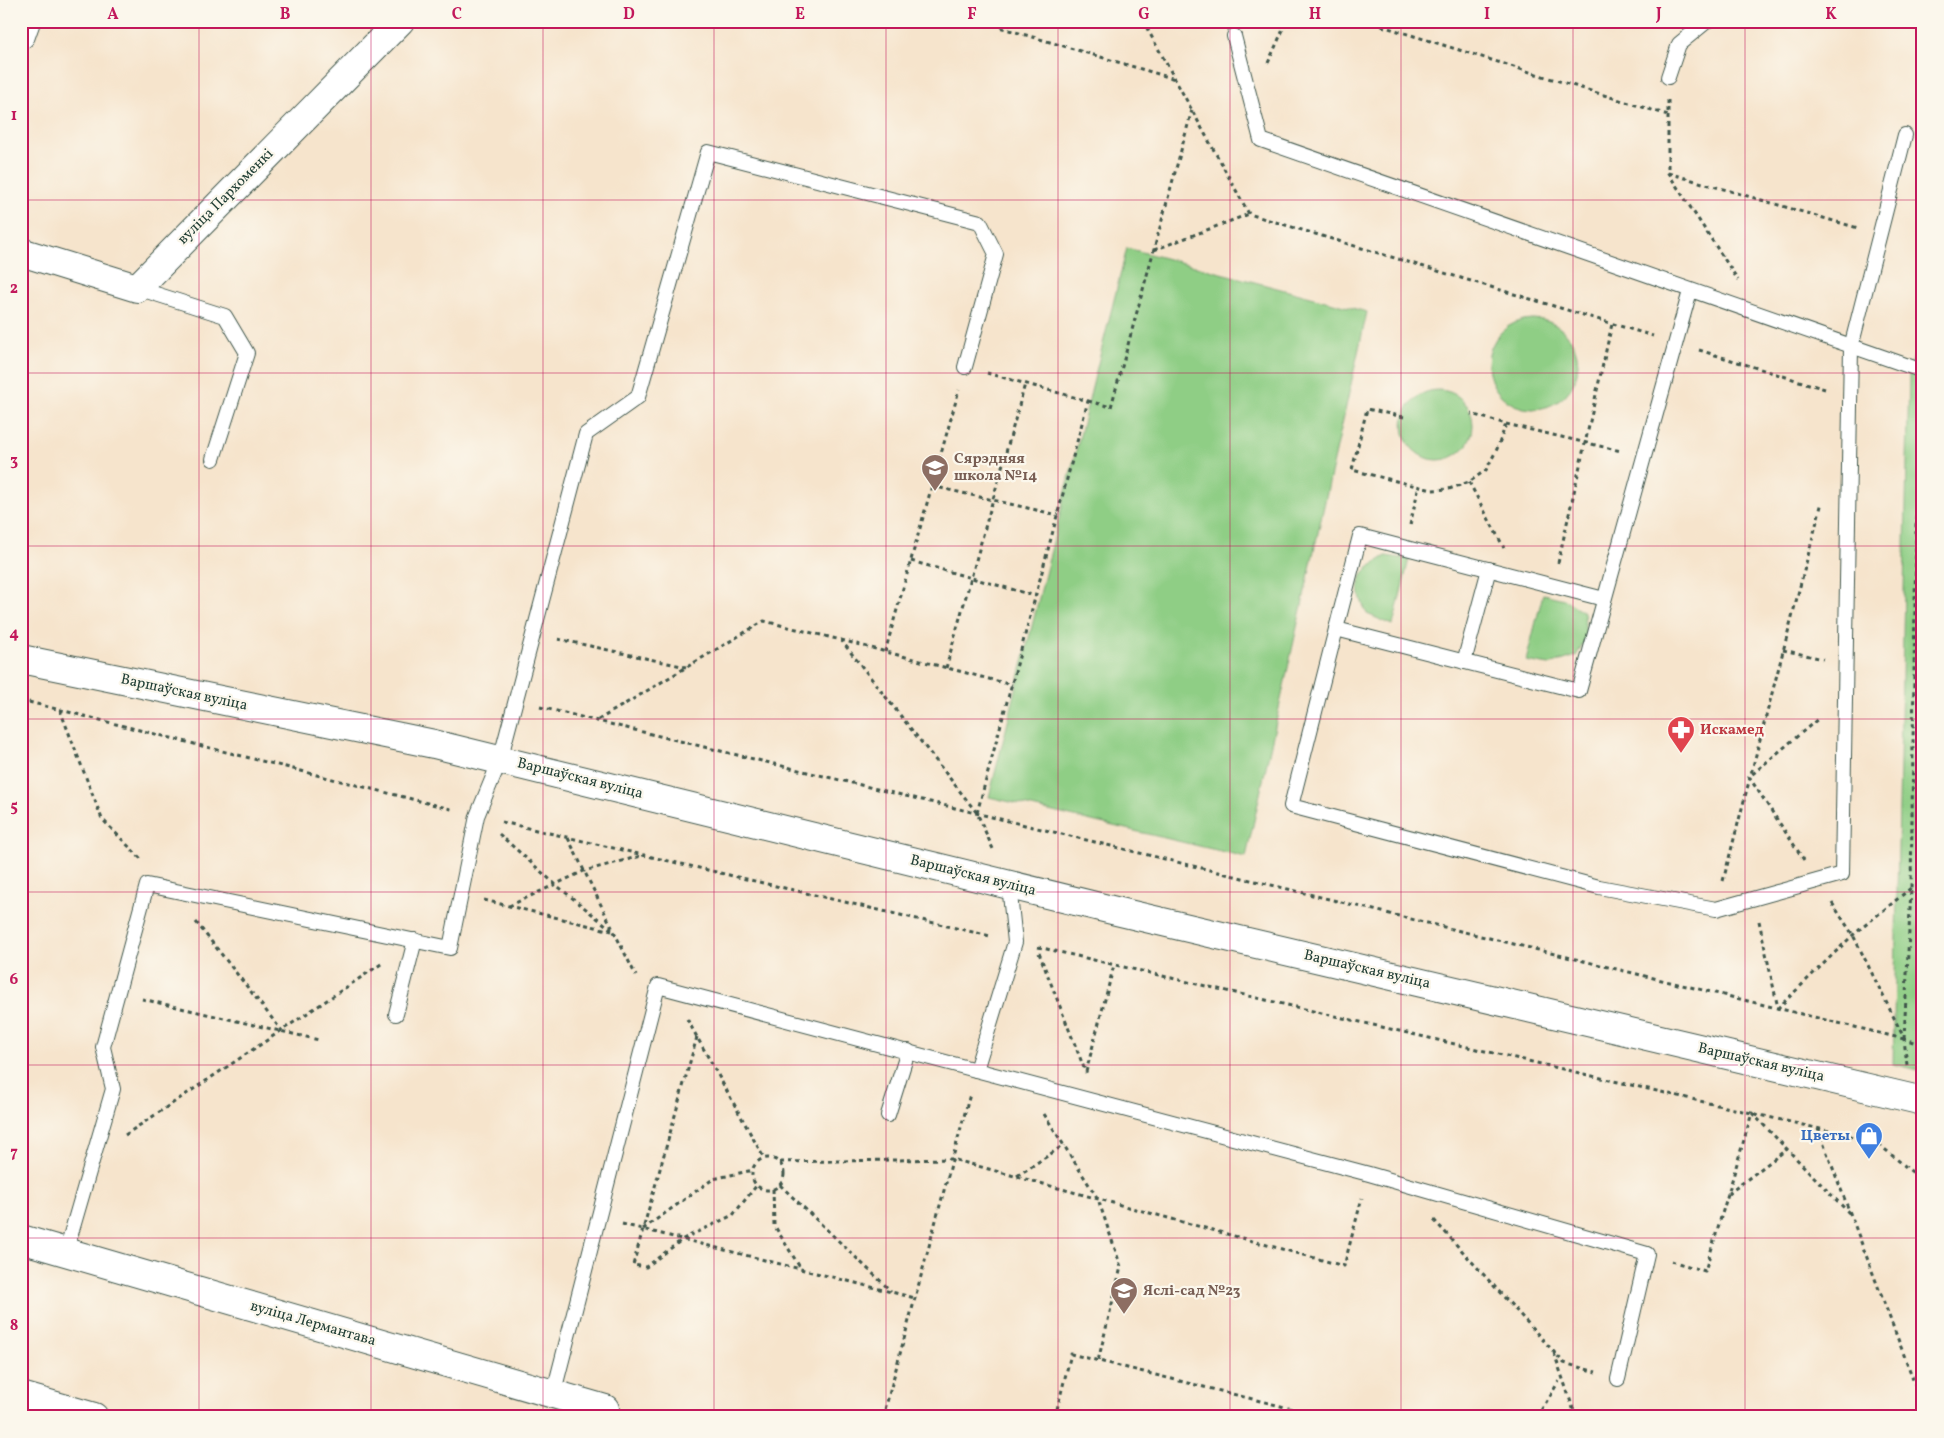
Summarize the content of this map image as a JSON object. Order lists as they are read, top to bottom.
{
  "streets": {
    "street": ["вуліца Пархоменкі", "Варшаўская вуліца", "вуліца Лермантава"]
  },
  "places": {
    "school or university": ["Сярэдняя школа №14", "Яслі-сад №23"],
    "pharmacy": ["Искамед"],
    "shop": ["Цветы"]
  },
  "grid": {
    "columns": [
      "A",
      "B",
      "C",
      "D",
      "E",
      "F",
      "G",
      "H",
      "I",
      "J",
      "K"
    ],
    "rows": [
      "1",
      "2",
      "3",
      "4",
      "5",
      "6",
      "7",
      "8"
    ]
  }
}
